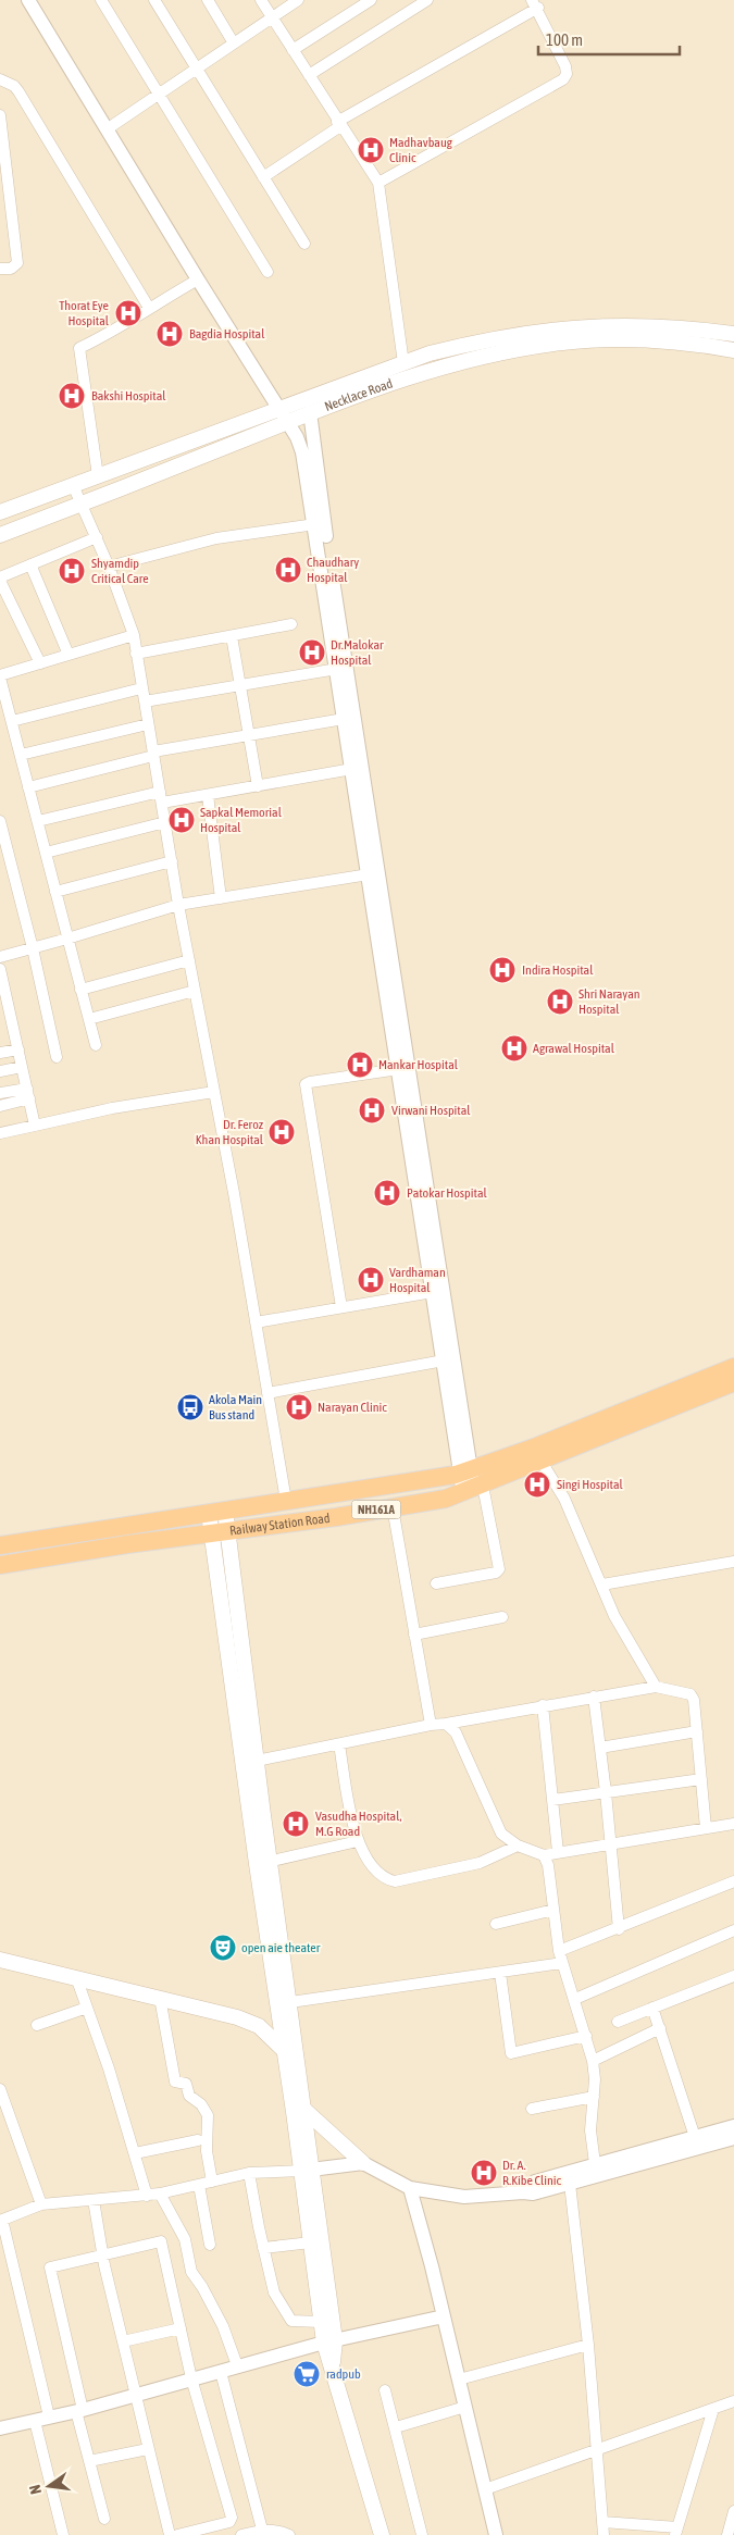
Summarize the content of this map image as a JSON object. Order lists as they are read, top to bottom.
{
  "streets": {
    "highway": ["NH161A", "Railway Station Road"],
    "main road": ["Necklace Road"]
  },
  "places": {
    "hospital": [
      "Madhavbaug Clinic",
      "Thorat Eye Hospital",
      "Bagdia Hospital",
      "Bakshi Hospital",
      "Chaudhary Hospital",
      "Shyamdip Critical Care",
      "Dr.Malokar Hospital",
      "Sapkal Memorial Hospital",
      "Indira Hospital",
      "Shri Narayan Hospital",
      "Agrawal Hospital",
      "Mankar Hospital",
      "Virwani Hospital",
      "Dr. Feroz Khan Hospital",
      "Patokar Hospital",
      "Vardhaman Hospital",
      "Narayan Clinic",
      "Singi Hospital",
      "Vasudha Hospital, M.G Road",
      "Dr. A. R.Kibe Clinic"
    ],
    "bus stop": ["Akola Main Bus stand"],
    "theatre": ["open aie theater"],
    "supermarket": ["radpub"]
  },
  "scale_bar": "100 m",
  "north": "left"
}
